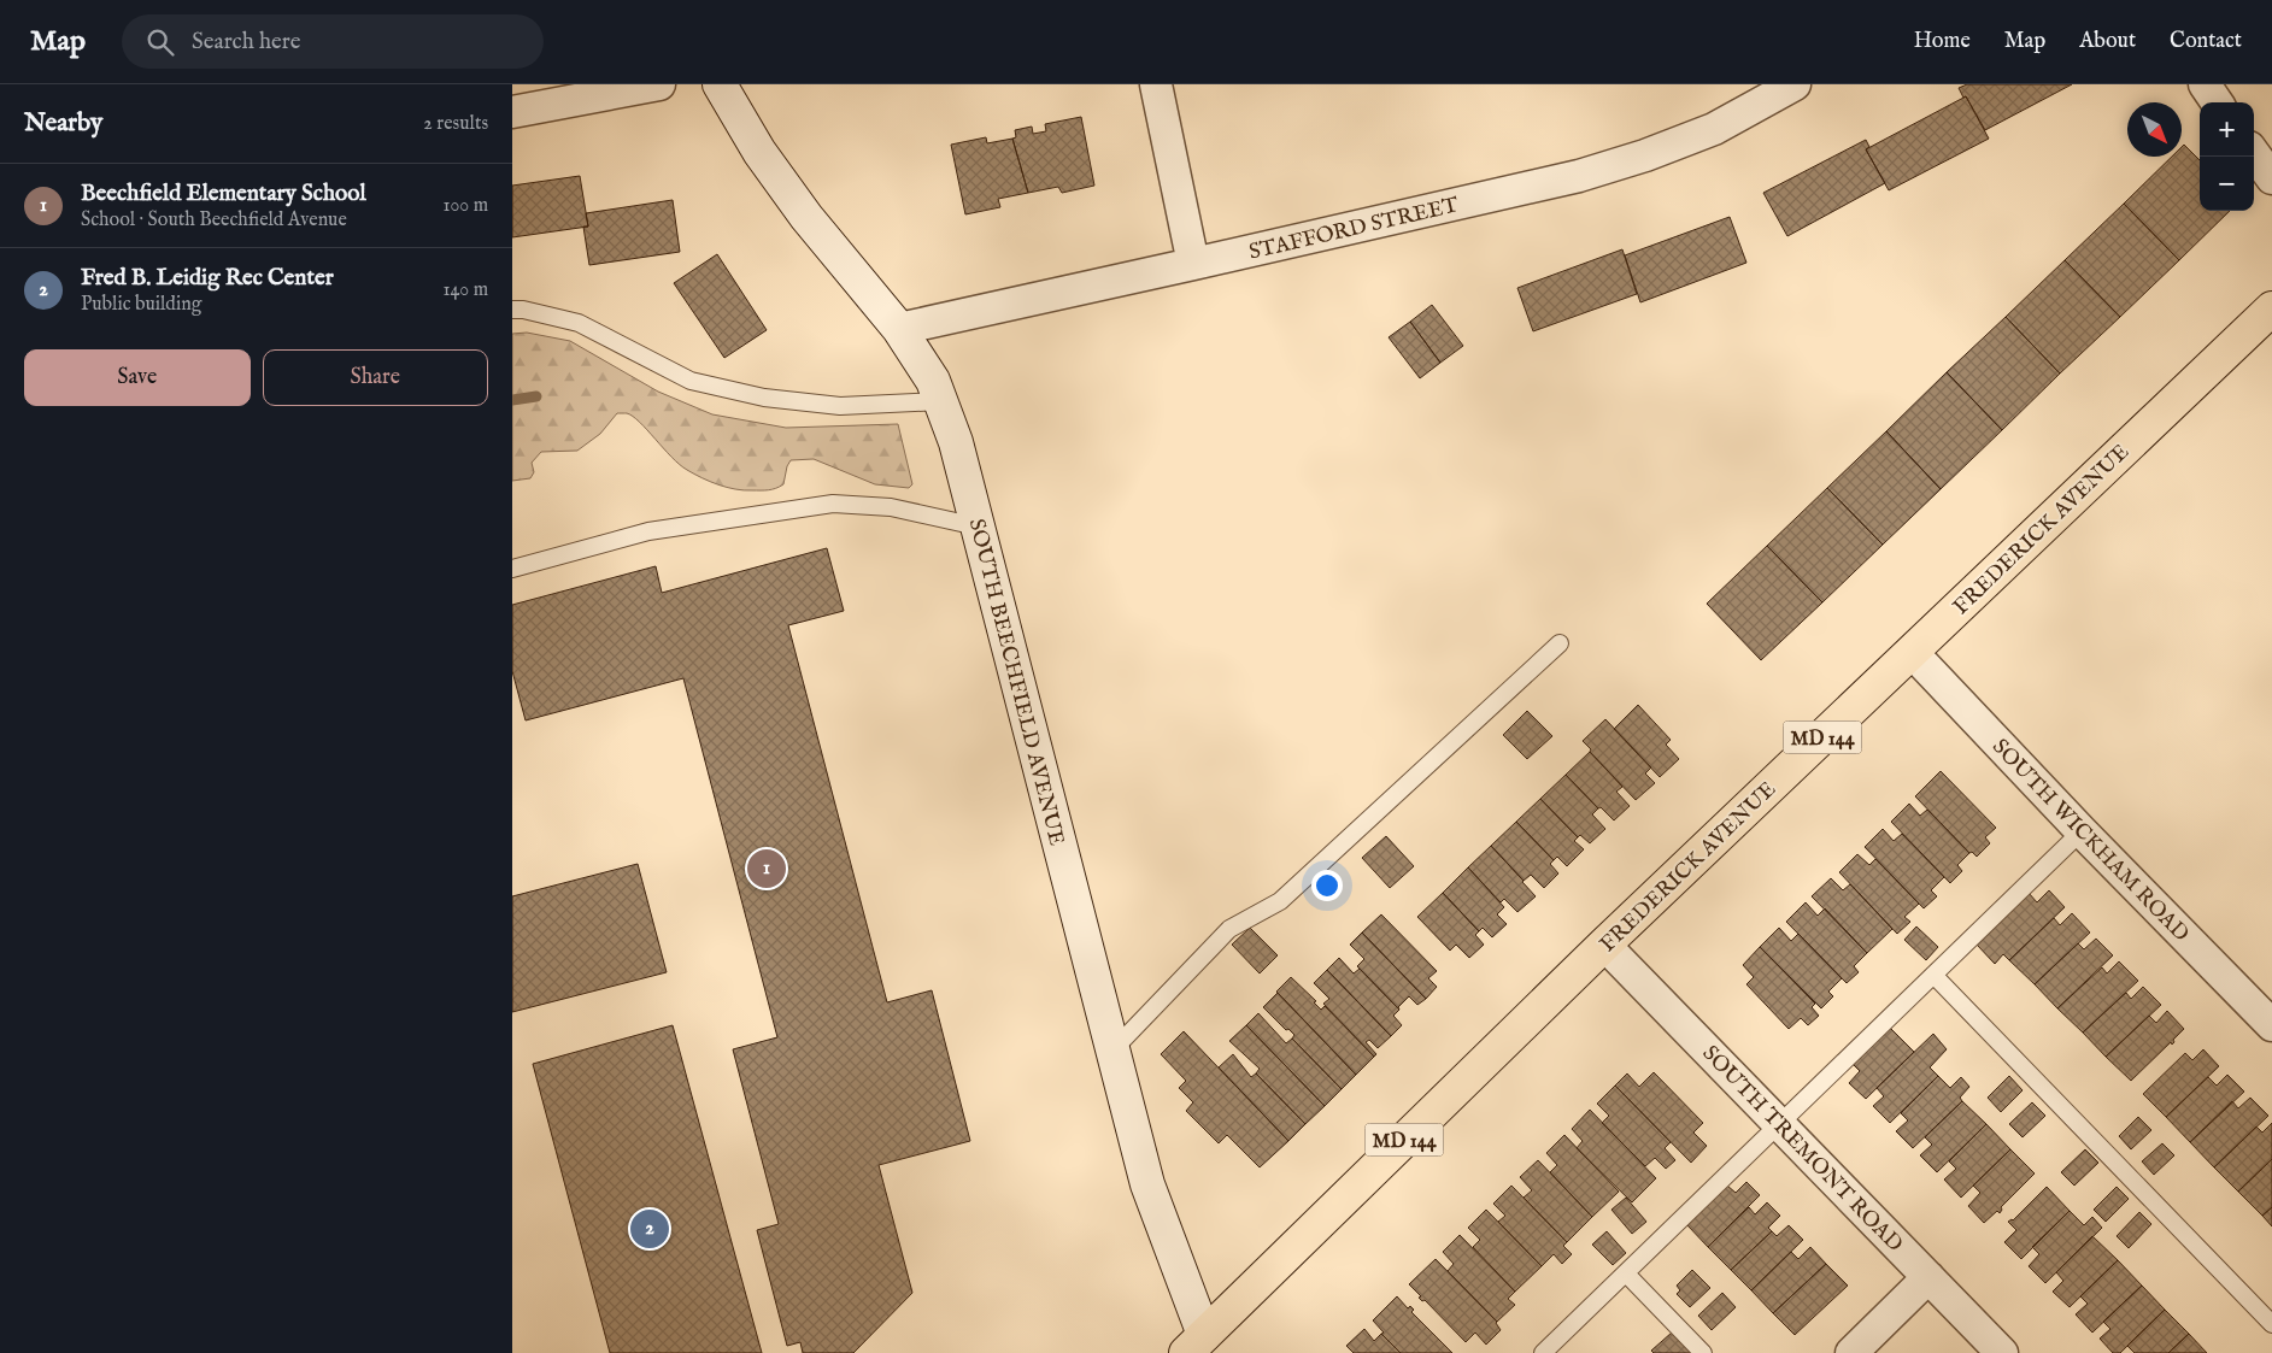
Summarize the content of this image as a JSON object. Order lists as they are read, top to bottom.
{
  "streets": {
    "main road": ["FREDERICK AVENUE", "MD 144"],
    "street": [
      "STAFFORD STREET",
      "SOUTH BEECHFIELD AVENUE",
      "SOUTH WICKHAM ROAD",
      "SOUTH TREMONT ROAD"
    ]
  },
  "crossings": [
    ["STAFFORD STREET", "SOUTH BEECHFIELD AVENUE"],
    ["FREDERICK AVENUE", "SOUTH BEECHFIELD AVENUE"],
    ["FREDERICK AVENUE", "SOUTH WICKHAM ROAD"],
    ["FREDERICK AVENUE", "SOUTH TREMONT ROAD"]
  ],
  "north": "bottom right",
  "page": {
    "header": "Map",
    "search": "Search here",
    "nav": [
      "Home",
      "Map",
      "About",
      "Contact"
    ],
    "heading": ["Nearby", "2 results"],
    "map_buttons": ["+", "−"],
    "list": [
      {
        "mark": "1",
        "name": "Beechfield Elementary School",
        "note": "School · South Beechfield Avenue",
        "value": "100 m"
      },
      {
        "mark": "2",
        "name": "Fred B. Leidig Rec Center",
        "note": "Public building",
        "value": "140 m"
      }
    ],
    "buttons": ["Save", "Share"],
    "pins": ["1", "2"]
  }
}
